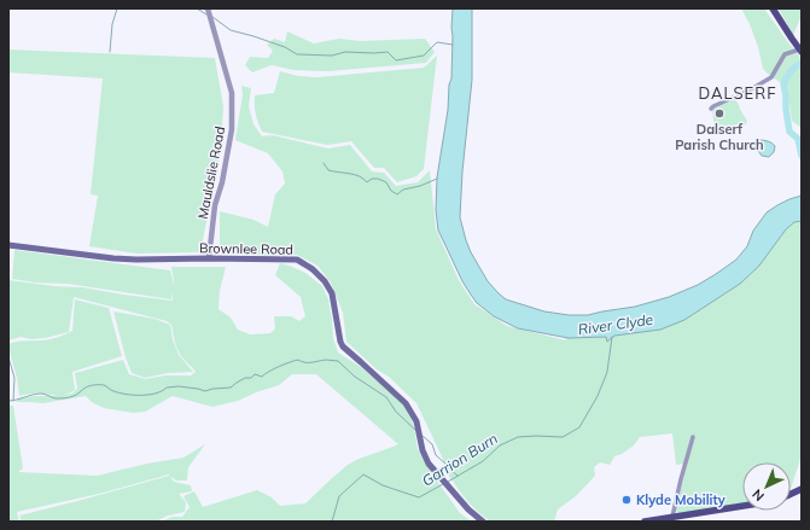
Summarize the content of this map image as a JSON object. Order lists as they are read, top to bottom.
{
  "streets": {
    "main road": ["Brownlee Road"],
    "street": ["Mauldslie Road"]
  },
  "crossings": [
    ["Mauldslie Road", "Brownlee Road"]
  ],
  "districts": ["DALSERF"],
  "water": ["River Clyde", "Garrion Burn"],
  "places": ["Dalserf Parish Church", "Klyde Mobility"],
  "north": "bottom left"
}
